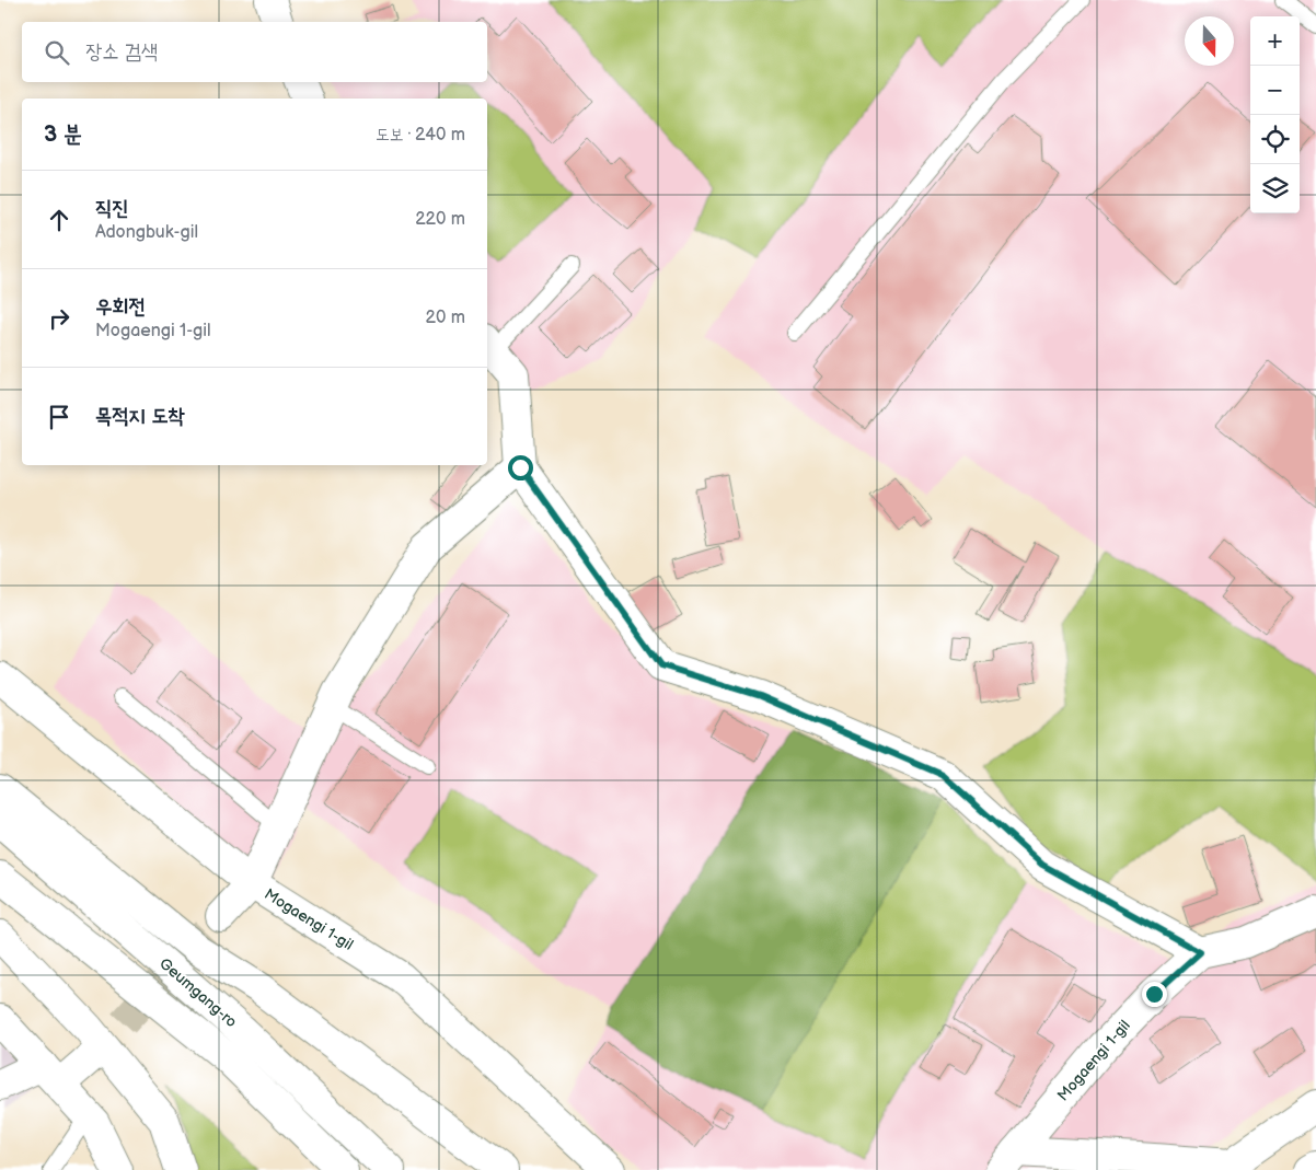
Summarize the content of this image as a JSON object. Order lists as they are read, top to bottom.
{
  "streets": {
    "main road": ["Mogaengi 1-gil", "Geumgang-ro"]
  },
  "north": "bottom",
  "page": {
    "map_buttons": ["+", "−"],
    "search": "장소 검색",
    "heading": ["3 분", "도보 · 240 m"],
    "list": [
      ["직진", "Adongbuk-gil", "220 m"],
      ["우회전", "Mogaengi 1-gil", "20 m"],
      "목적지 도착"
    ]
  }
}
